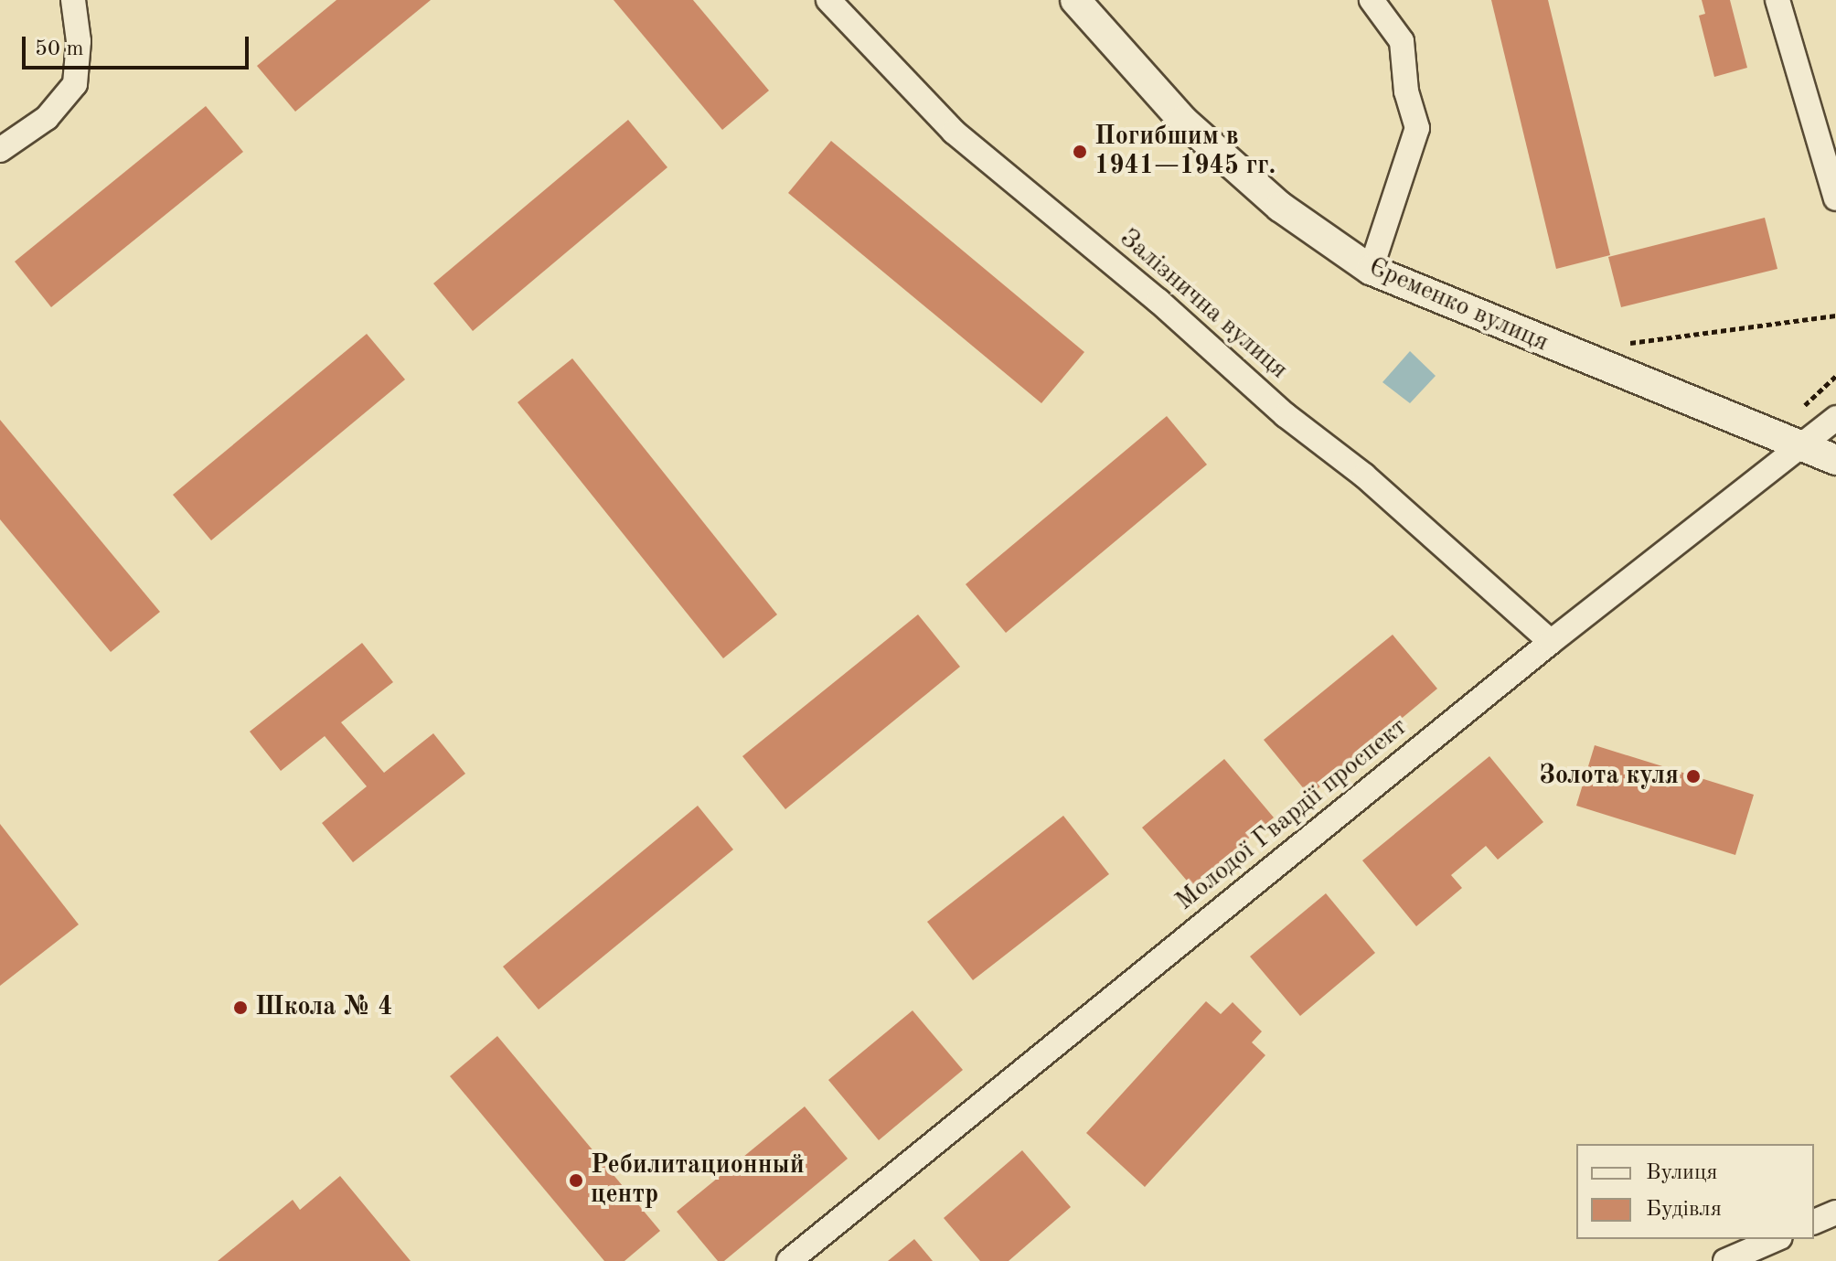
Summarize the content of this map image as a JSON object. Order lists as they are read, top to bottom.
{
  "streets": {
    "street": ["Залізнична вулиця", "Єременко вулиця", "Молодої Гвардії проспект"]
  },
  "crossings": [
    ["Залізнична вулиця", "Молодої Гвардії проспект"],
    ["Єременко вулиця", "Молодої Гвардії проспект"]
  ],
  "places": [
    "Погибшим в 1941—1945 гг.",
    "Золота куля",
    "Школа № 4",
    "Ребилитационный центр"
  ],
  "legend": ["Вулиця", "Будівля"],
  "scale_bar": "50 m"
}
